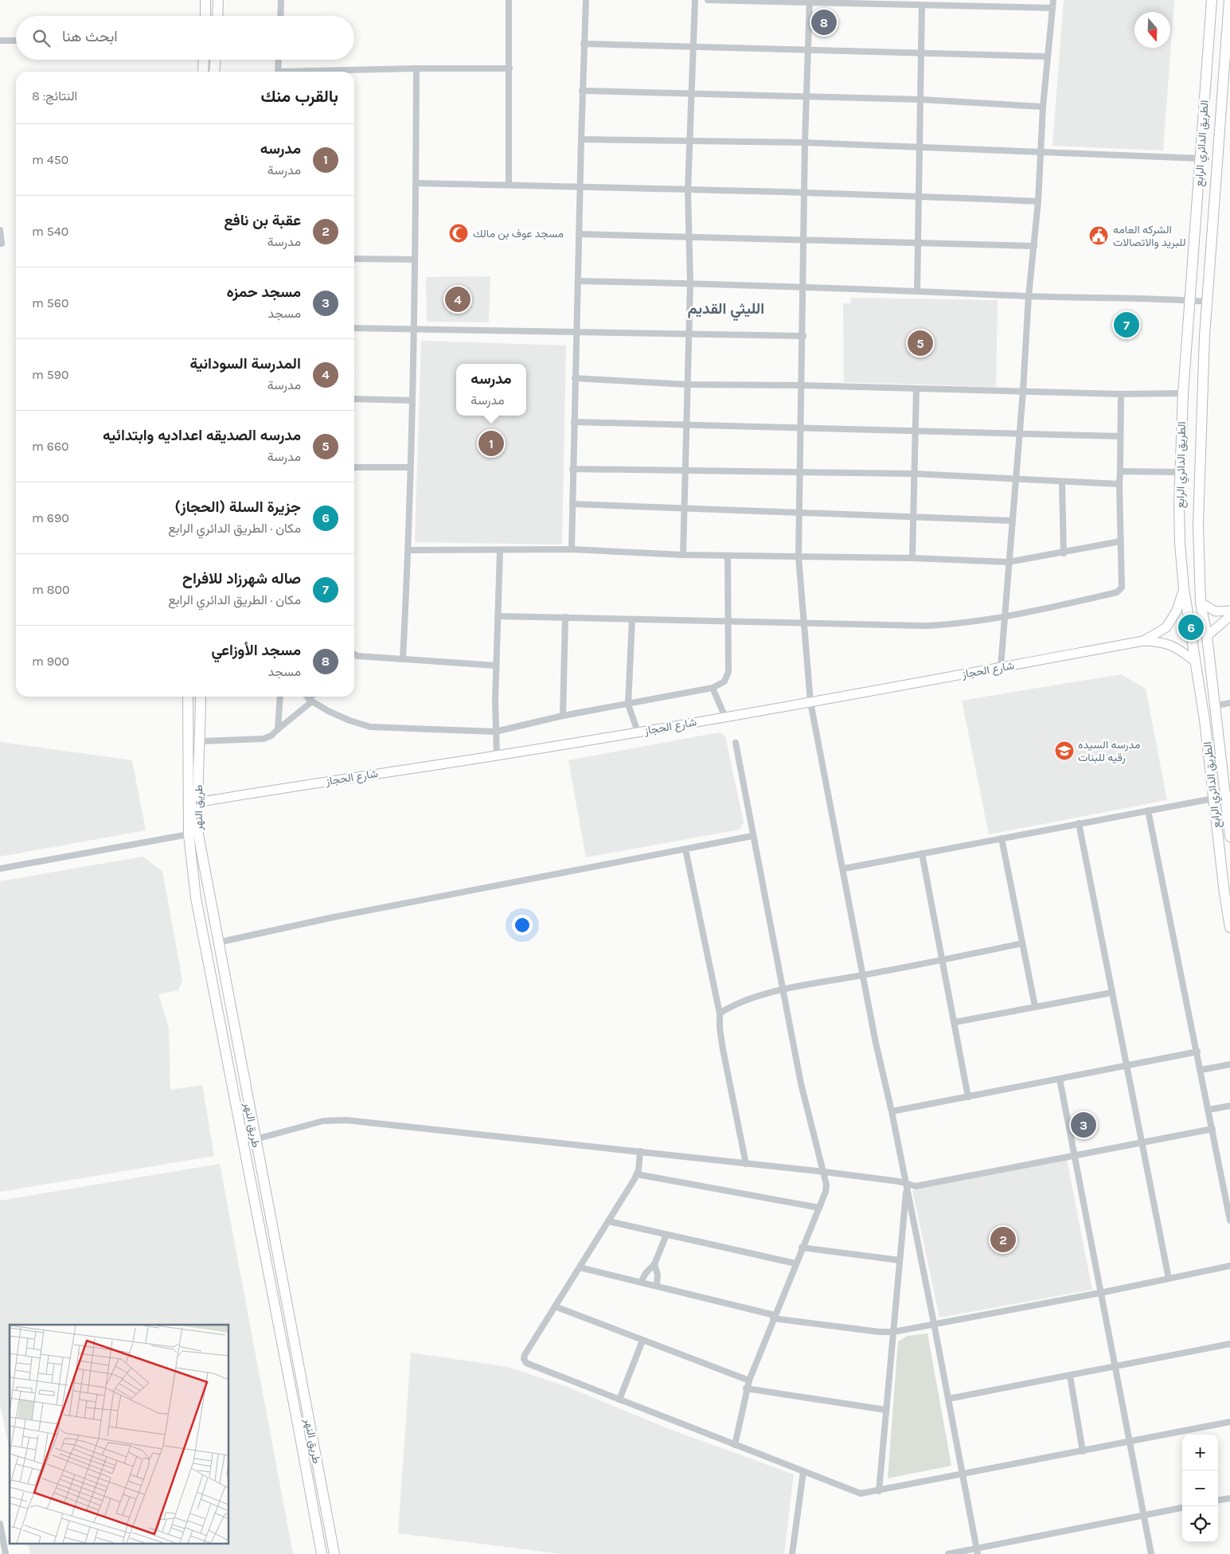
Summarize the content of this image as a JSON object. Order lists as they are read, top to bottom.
{
  "streets": {
    "main road": ["الطريق الدائري الرابع", "شارع الحجاز", "طريق النهر"]
  },
  "crossings": [
    ["الطريق الدائري الرابع", "شارع الحجاز"],
    ["شارع الحجاز", "طريق النهر"]
  ],
  "districts": ["الليثي القديم"],
  "places": {
    "mosque": ["مسجد عوف بن مالك"],
    "public building": ["الشركه العامه للبريد والاتصالات"],
    "school or university": ["مدرسه السيده رقيه للبنات"]
  },
  "north": "bottom",
  "page": {
    "pins": [
      "8",
      "4",
      "7",
      "5",
      "1",
      "6",
      "3",
      "2"
    ],
    "search": "ابحث هنا",
    "heading": ["بالقرب منك", "النتائج: 8"],
    "list": [
      {
        "mark": "1",
        "name": "مدرسه",
        "note": "مدرسة",
        "value": "450 m"
      },
      {
        "mark": "2",
        "name": "عقبة بن نافع",
        "note": "مدرسة",
        "value": "540 m"
      },
      {
        "mark": "3",
        "name": "مسجد حمزه",
        "note": "مسجد",
        "value": "560 m"
      },
      {
        "mark": "4",
        "name": "المدرسة السودانية",
        "note": "مدرسة",
        "value": "590 m"
      },
      {
        "mark": "5",
        "name": "مدرسه الصديقه اعداديه وابتدائيه",
        "note": "مدرسة",
        "value": "660 m"
      },
      {
        "mark": "6",
        "name": "جزيرة السلة (الحجاز)",
        "note": "مكان · الطريق الدائري الرابع",
        "value": "690 m"
      },
      {
        "mark": "7",
        "name": "صاله شهرزاد للافراح",
        "note": "مكان · الطريق الدائري الرابع",
        "value": "800 m"
      },
      {
        "mark": "8",
        "name": "مسجد الأوزاعي",
        "note": "مسجد",
        "value": "900 m"
      }
    ],
    "popup": ["مدرسه", "مدرسة"],
    "map_buttons": ["+", "−"]
  }
}
